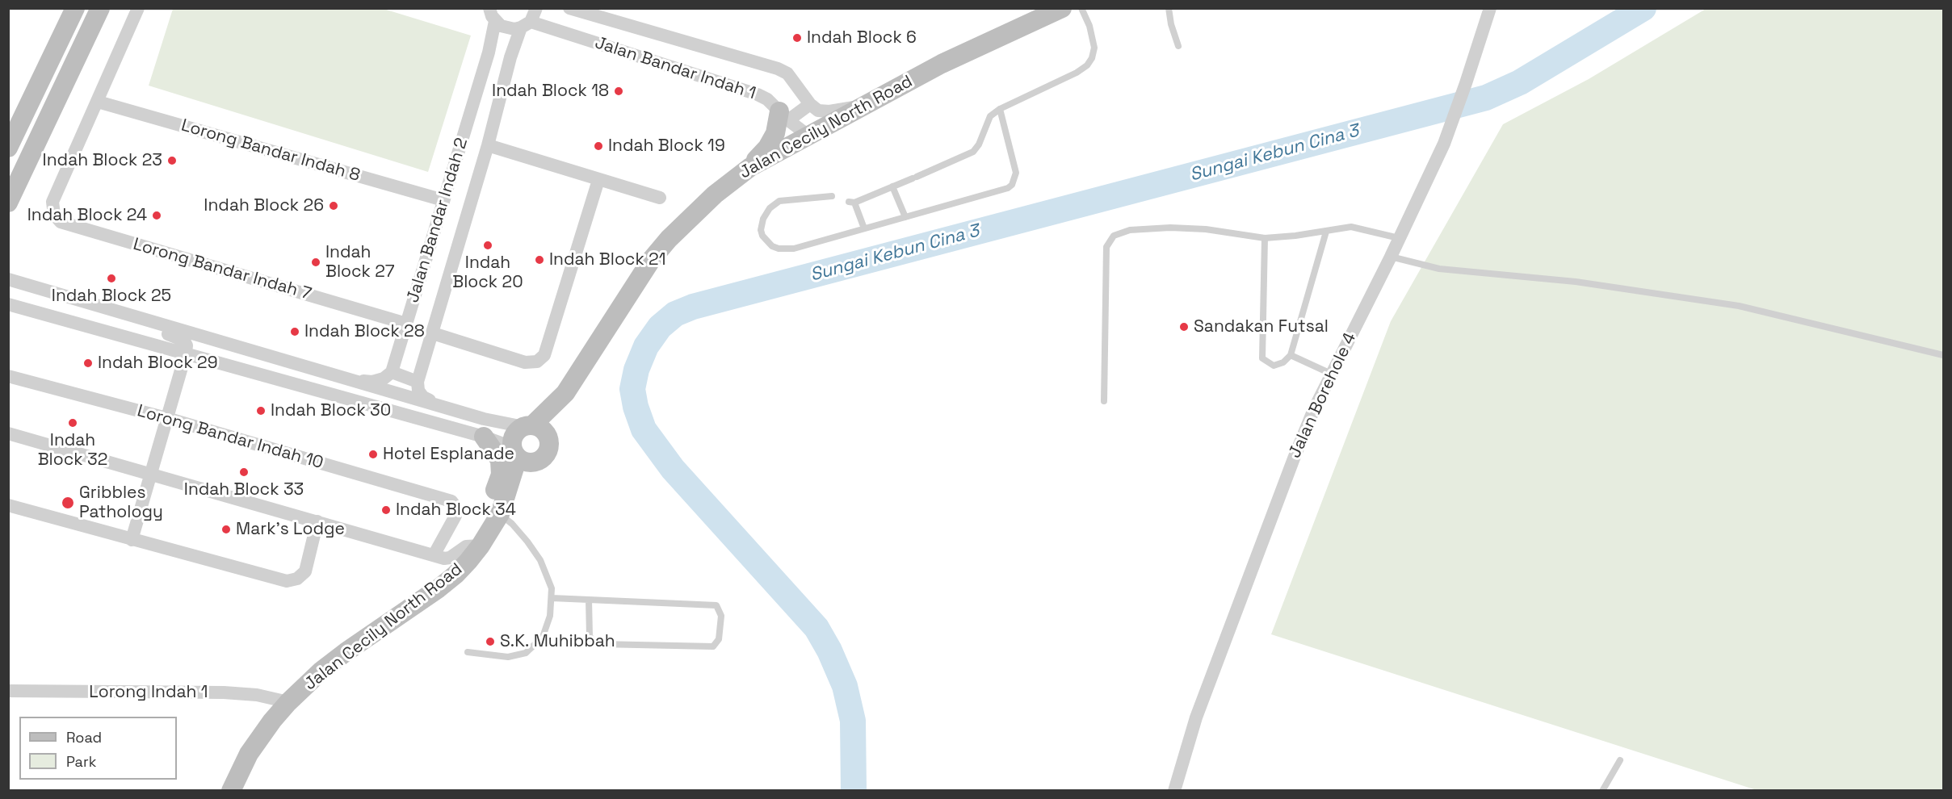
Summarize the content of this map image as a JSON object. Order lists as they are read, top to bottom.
{
  "streets": {
    "main road": ["Jalan Cecily North Road"],
    "street": [
      "Jalan Bandar Indah 1",
      "Lorong Bandar Indah 8",
      "Jalan Bandar Indah 2",
      "Lorong Bandar Indah 7",
      "Jalan Borehole 4",
      "Lorong Bandar Indah 10",
      "Lorong Indah 1"
    ]
  },
  "crossings": [
    ["Jalan Bandar Indah 1", "Jalan Cecily North Road"],
    ["Jalan Bandar Indah 1", "Jalan Bandar Indah 2"],
    ["Jalan Cecily North Road", "Lorong Indah 1"],
    ["Lorong Bandar Indah 8", "Jalan Bandar Indah 2"],
    ["Lorong Bandar Indah 8", "Lorong Bandar Indah 7"],
    ["Jalan Bandar Indah 2", "Lorong Bandar Indah 7"]
  ],
  "water": ["Sungai Kebun Cina 3"],
  "places": [
    "Indah Block 6",
    "Indah Block 18",
    "Indah Block 19",
    "Indah Block 23",
    "Indah Block 26",
    "Indah Block 24",
    "Indah Block 20",
    "Indah Block 21",
    "Indah Block 27",
    "Indah Block 25",
    "Sandakan Futsal",
    "Indah Block 28",
    "Indah Block 29",
    "Indah Block 30",
    "Indah Block 32",
    "Hotel Esplanade",
    "Indah Block 33",
    "Gribbles Pathology",
    "Indah Block 34",
    "Mark's Lodge",
    "S.K. Muhibbah"
  ],
  "legend": ["Road", "Park"]
}
